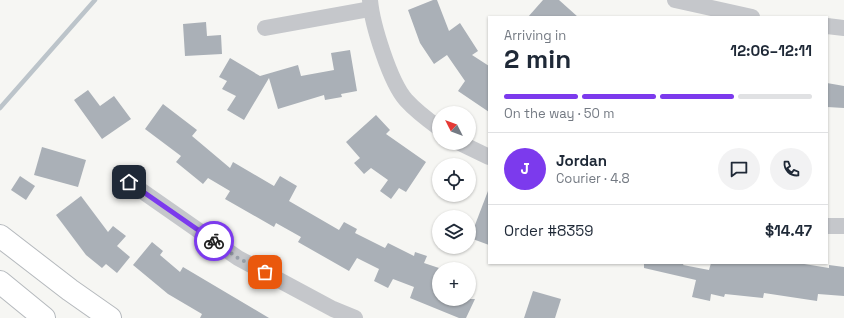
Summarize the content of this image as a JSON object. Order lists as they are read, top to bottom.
{
  "north": "top left",
  "page": {
    "heading": ["2 min", "Arriving in", "12:06–12:11"],
    "panel": [
      "Jordan",
      "Courier · 4.8",
      "Order #8359",
      "$14.47"
    ],
    "bar": "On the way · 50 m",
    "map_buttons": "+",
    "round": "J"
  }
}
